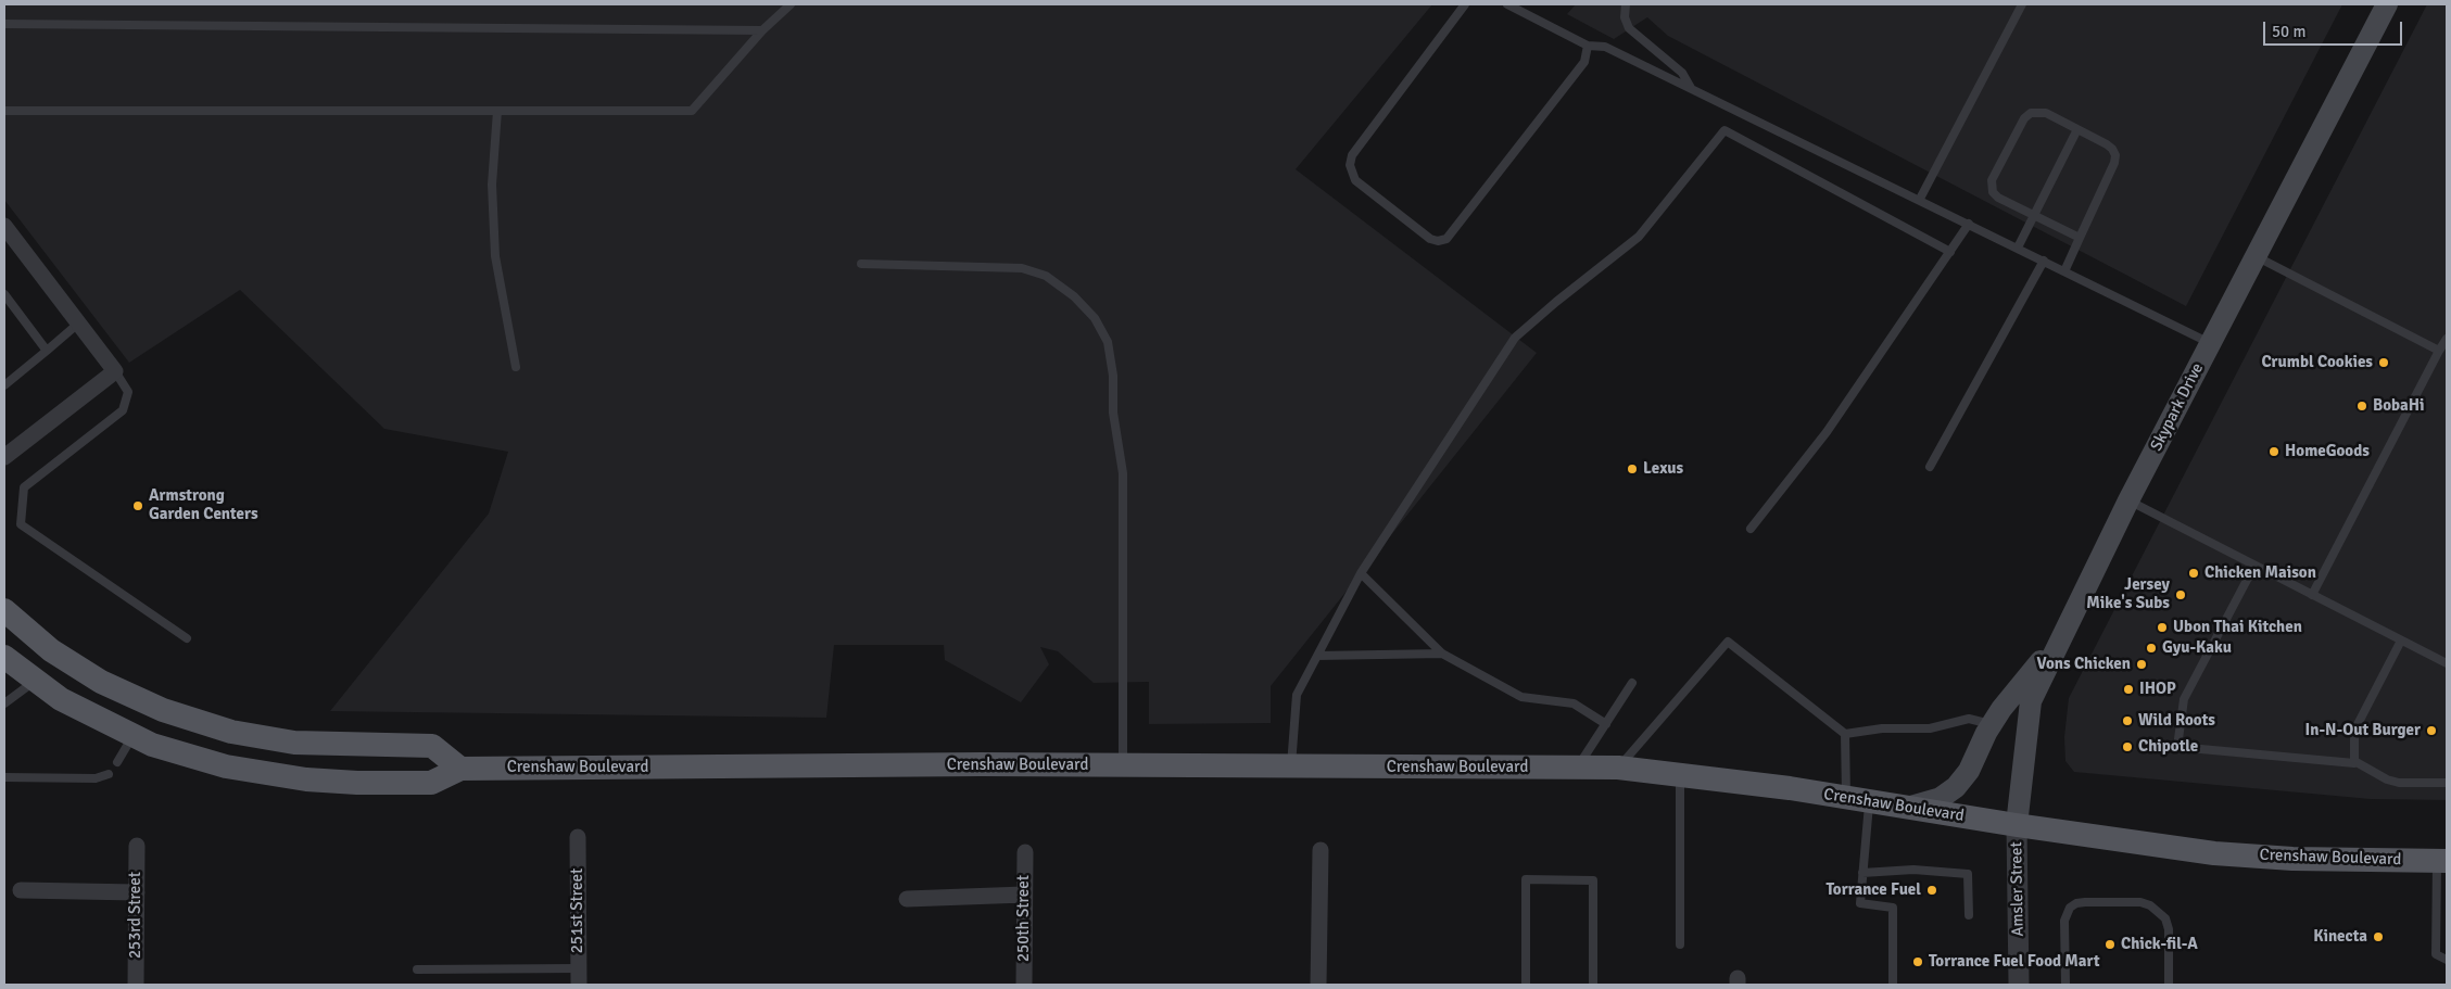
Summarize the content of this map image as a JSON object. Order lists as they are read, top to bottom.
{
  "streets": {
    "main road": ["Skypark Drive", "Crenshaw Boulevard"],
    "street": [
      "Amsler Street",
      "251st Street",
      "253rd Street",
      "250th Street"
    ]
  },
  "crossings": [
    ["Skypark Drive", "Crenshaw Boulevard"],
    ["Skypark Drive", "Amsler Street"],
    ["Crenshaw Boulevard", "Amsler Street"]
  ],
  "places": [
    "Crumbl Cookies",
    "BobaHi",
    "HomeGoods",
    "Lexus",
    "Armstrong Garden Centers",
    "Chicken Maison",
    "Jersey Mike's Subs",
    "Ubon Thai Kitchen",
    "Gyu-Kaku",
    "Vons Chicken",
    "IHOP",
    "Wild Roots",
    "In-N-Out Burger",
    "Chipotle",
    "Torrance Fuel",
    "Kinecta",
    "Chick-fil-A",
    "Torrance Fuel Food Mart"
  ],
  "scale_bar": "50 m"
}
